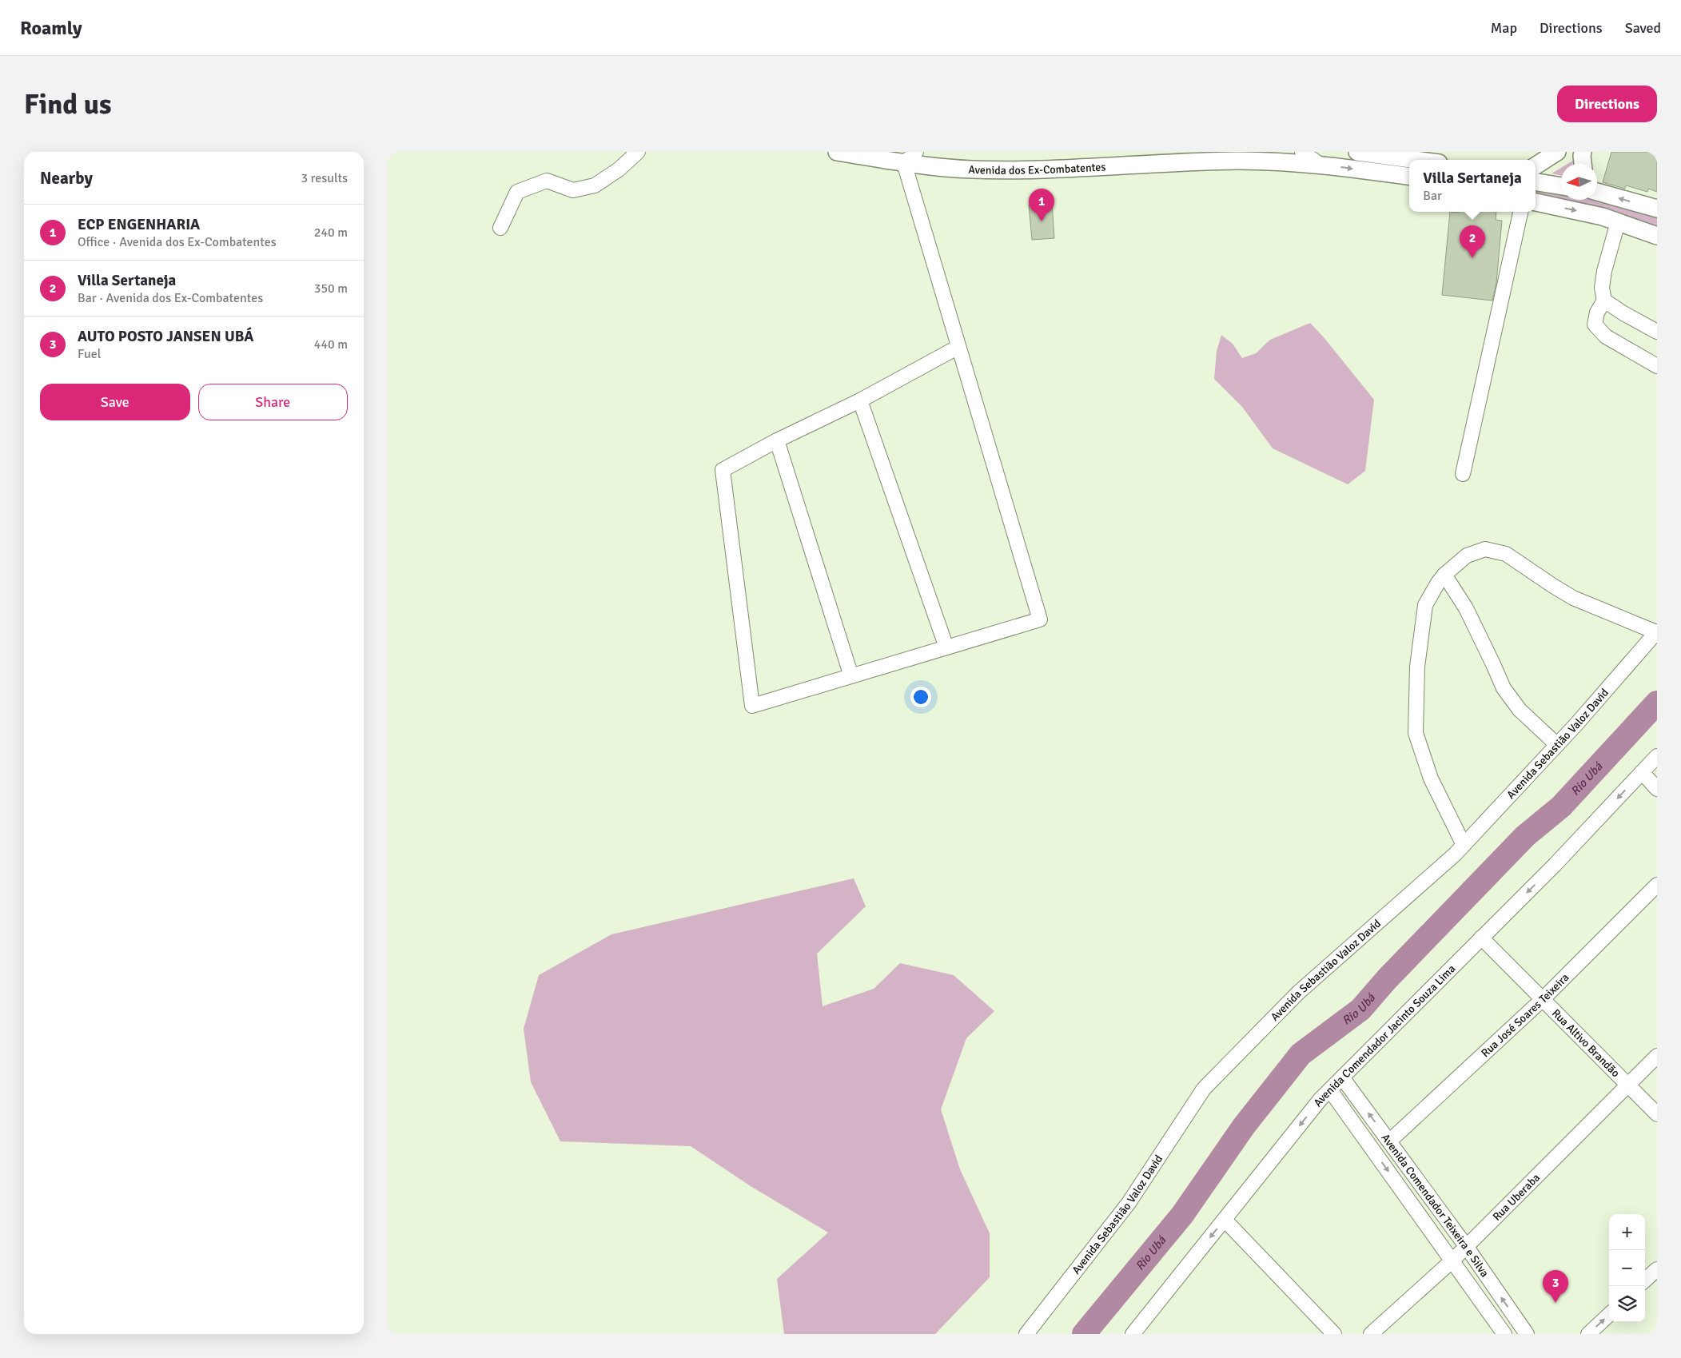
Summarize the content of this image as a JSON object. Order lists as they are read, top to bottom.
{
  "streets": {
    "main road": ["Avenida dos Ex-Combatentes"],
    "street": [
      "Avenida Sebastião Valoz David",
      "Rua José Soares Teixeira",
      "Avenida Comendador Jacinto Souza Lima",
      "Rua Altivo Brandão",
      "Rua Uberaba",
      "Avenida Comendador Teixeira e Silva"
    ]
  },
  "crossings": [
    ["Rua José Soares Teixeira", "Rua Altivo Brandão"],
    ["Rua José Soares Teixeira", "Avenida Comendador Teixeira e Silva"],
    ["Avenida Comendador Jacinto Souza Lima", "Rua Altivo Brandão"],
    ["Avenida Comendador Jacinto Souza Lima", "Avenida Comendador Teixeira e Silva"],
    ["Rua Altivo Brandão", "Rua Uberaba"],
    ["Rua Uberaba", "Avenida Comendador Teixeira e Silva"]
  ],
  "one_way": ["Avenida Comendador Jacinto Souza Lima"],
  "water": ["Rio Ubá"],
  "north": "left",
  "page": {
    "header": "Roamly",
    "nav": ["Map", "Directions", "Saved"],
    "buttons": [
      "Directions",
      ["Save", "Share"]
    ],
    "title": "Find us",
    "heading": ["Nearby", "3 results"],
    "popup": ["Villa Sertaneja", "Bar"],
    "pins": ["1", "2", "3"],
    "list": [
      {
        "mark": "1",
        "name": "ECP ENGENHARIA",
        "note": "Office · Avenida dos Ex-Combatentes",
        "value": "240 m"
      },
      {
        "mark": "2",
        "name": "Villa Sertaneja",
        "note": "Bar · Avenida dos Ex-Combatentes",
        "value": "350 m"
      },
      {
        "mark": "3",
        "name": "AUTO POSTO JANSEN UBÁ",
        "note": "Fuel",
        "value": "440 m"
      }
    ],
    "map_buttons": ["+", "−"]
  }
}
